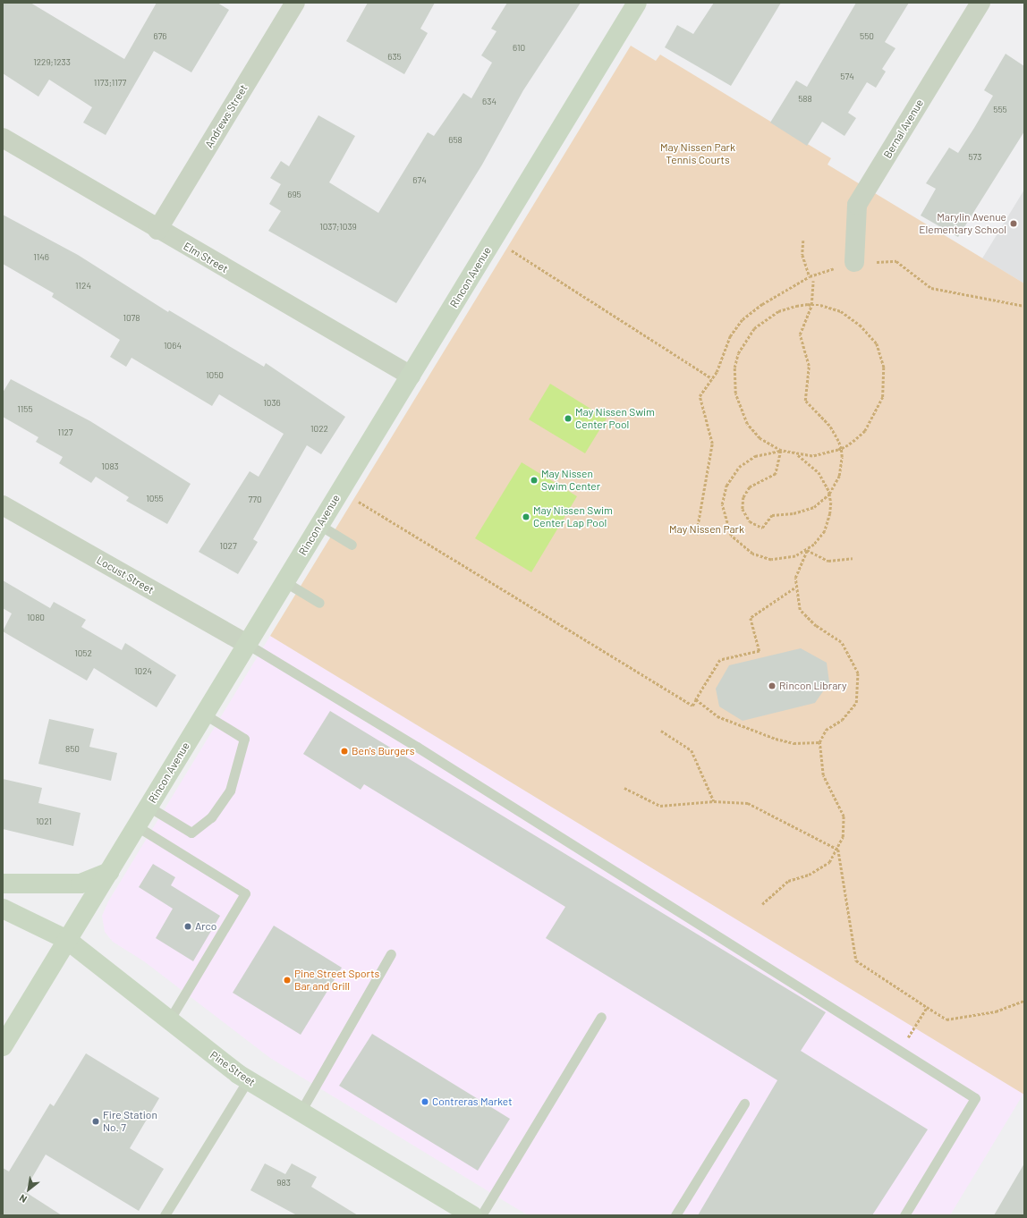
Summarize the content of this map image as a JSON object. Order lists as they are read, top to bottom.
{
  "streets": {
    "street": [
      "Andrews Street",
      "Bernal Avenue",
      "Elm Street",
      "Rincon Avenue",
      "Locust Street",
      "Pine Street"
    ]
  },
  "crossings": [
    ["Andrews Street", "Elm Street"],
    ["Elm Street", "Rincon Avenue"],
    ["Rincon Avenue", "Locust Street"],
    ["Rincon Avenue", "Pine Street"]
  ],
  "parks": ["May Nissen Park Tennis Courts", "May Nissen Park"],
  "places": [
    "Marylin Avenue Elementary School",
    "May Nissen Swim Center Pool",
    "May Nissen Swim Center",
    "May Nissen Swim Center Lap Pool",
    "Rincon Library",
    "Ben's Burgers",
    "Arco",
    "Pine Street Sports Bar and Grill",
    "Contreras Market",
    "Fire Station No. 7"
  ],
  "house_numbers": [
    "676",
    "550",
    "610",
    "635",
    "1229;1233",
    "574",
    "1173;1177",
    "588",
    "634",
    "555",
    "658",
    "573",
    "674",
    "695",
    "1037;1039",
    "1146",
    "1124",
    "1078",
    "1064",
    "1050",
    "1036",
    "1155",
    "1022",
    "1127",
    "1083",
    "1055",
    "770",
    "1027",
    "1080",
    "1052",
    "1024",
    "850",
    "1021",
    "983"
  ],
  "north": "bottom left"
}
